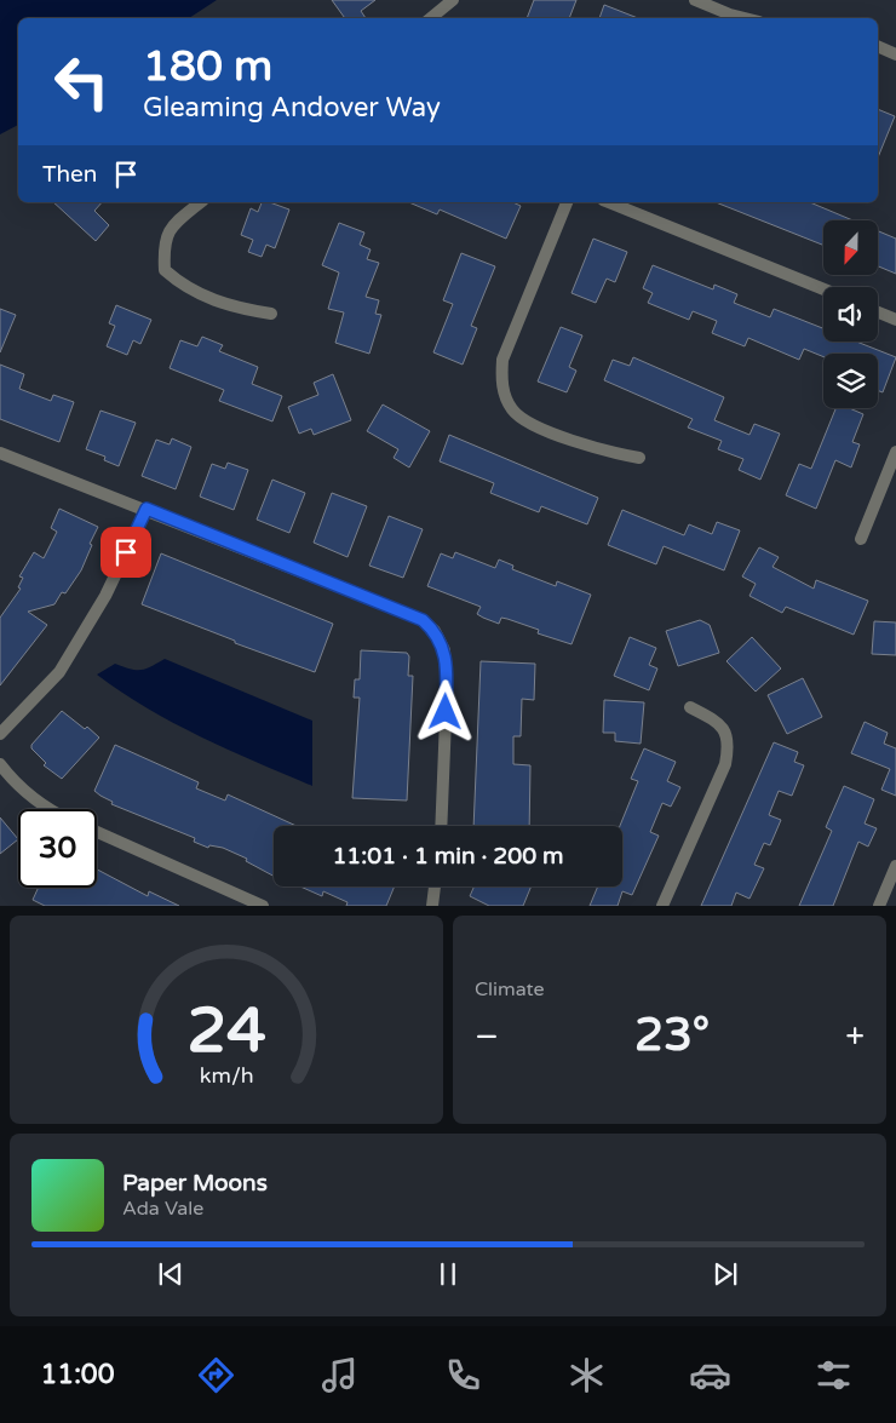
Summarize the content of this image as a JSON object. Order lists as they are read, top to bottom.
{
  "north": "bottom",
  "page": {
    "turn": ["180 m", "Gleaming Andover Way"],
    "then": "Then",
    "limit": "30",
    "trip": "11:01 · 1 min · 200 m",
    "tile": "Climate",
    "heat": ["−", "23°", "+"],
    "song": ["Paper Moons", "Ada Vale"],
    "tabs": "11:00",
    "gauge": ["24", "km/h"]
  }
}
